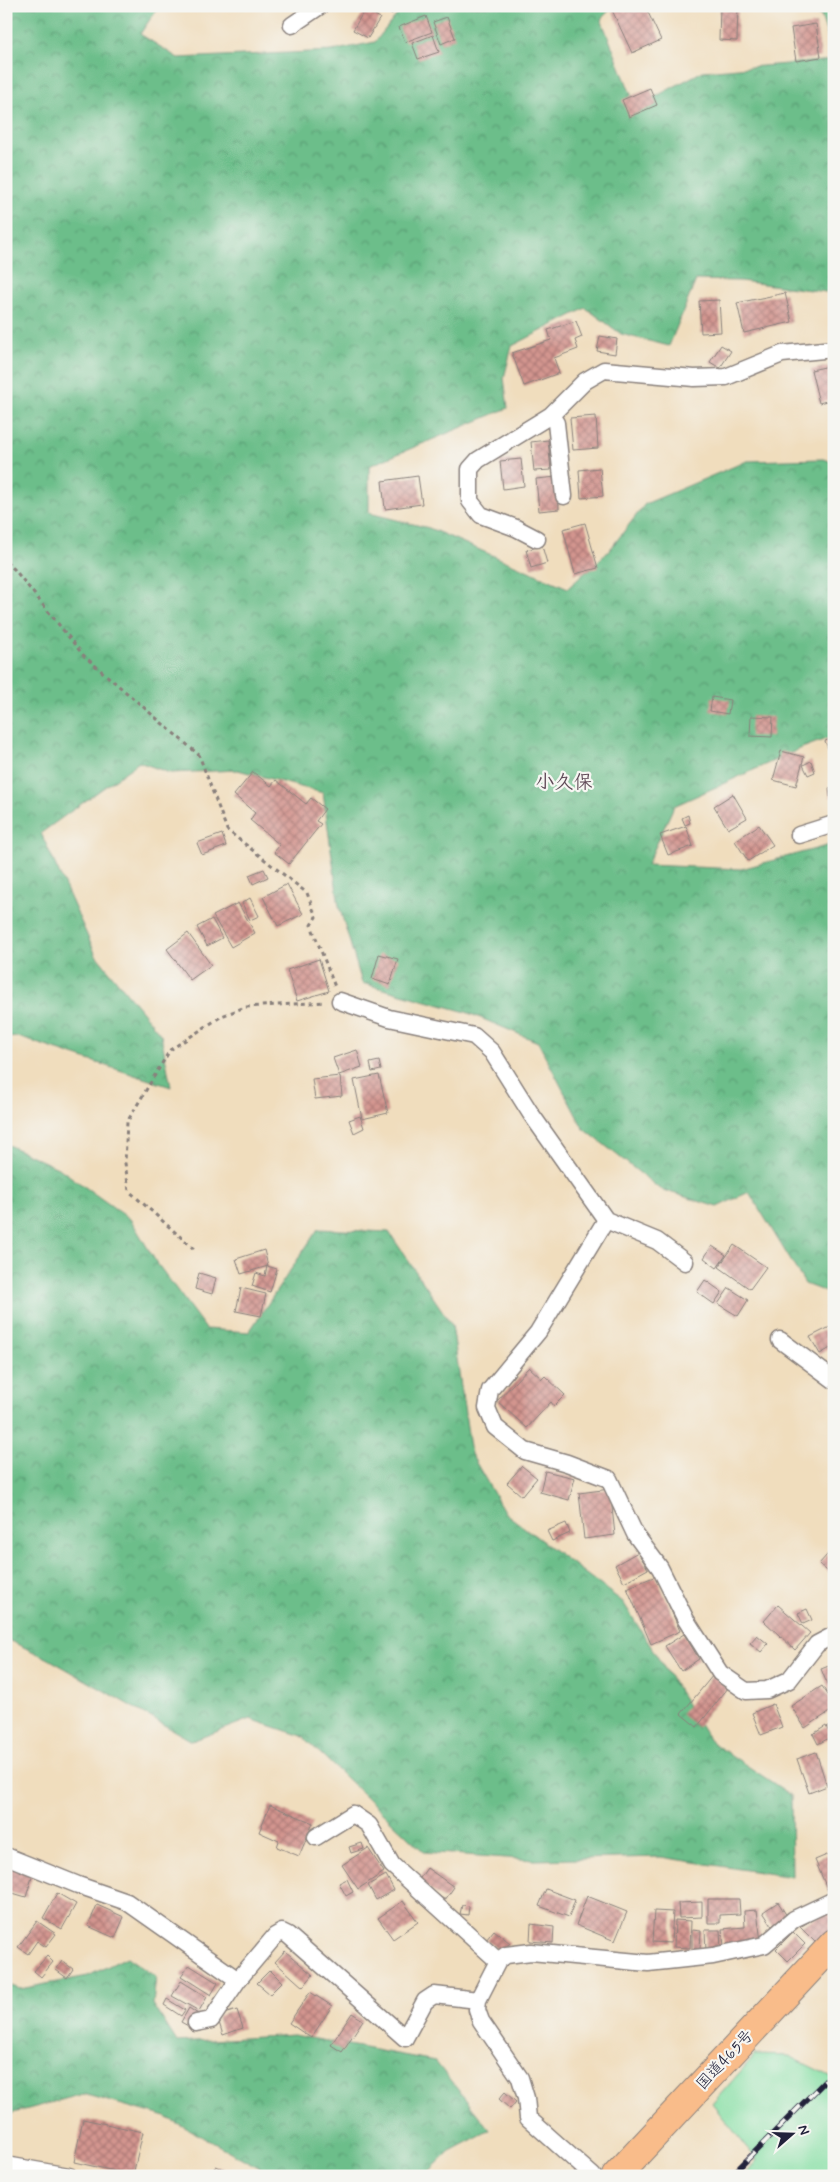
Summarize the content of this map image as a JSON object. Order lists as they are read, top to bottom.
{
  "streets": {
    "highway": ["国道465号"]
  },
  "districts": ["小久保"],
  "north": "right"
}
